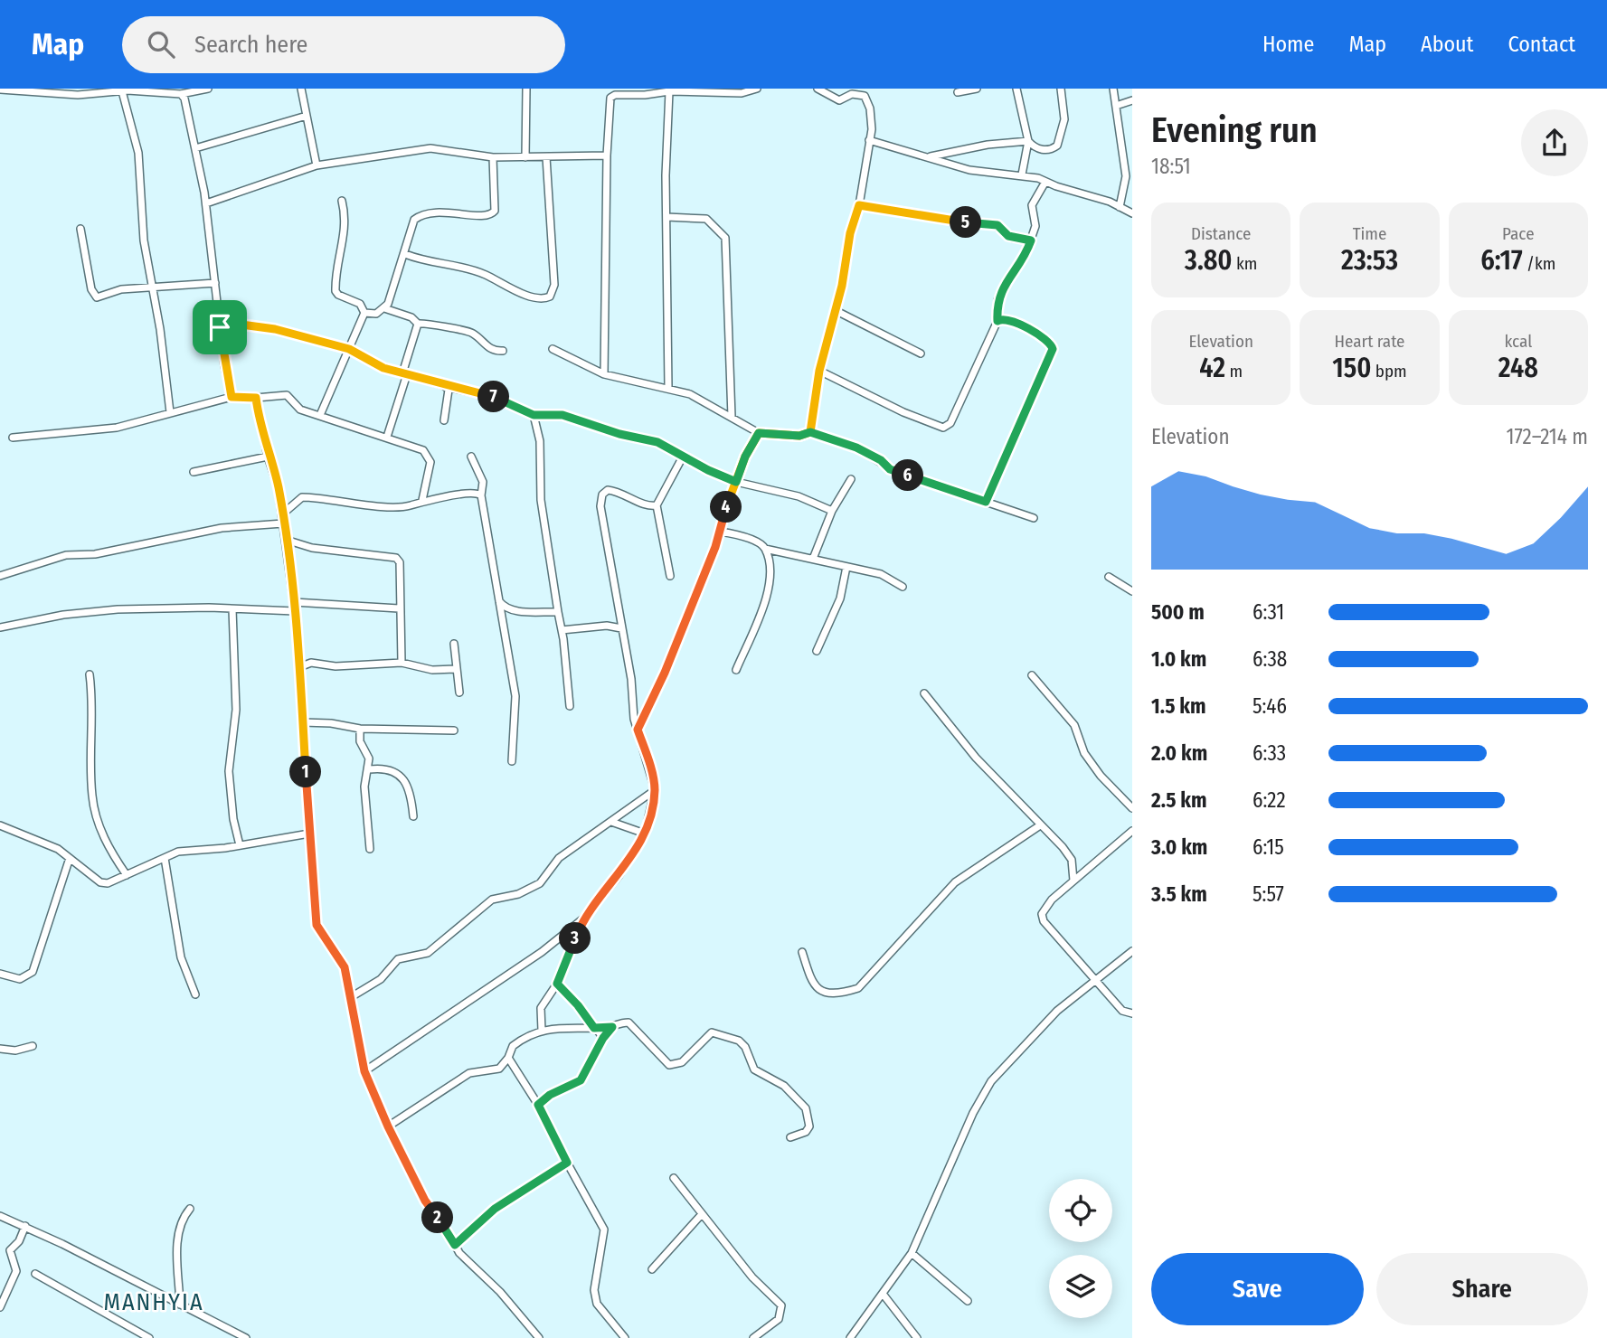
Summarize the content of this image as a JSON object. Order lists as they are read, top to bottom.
{
  "districts": ["MANHYIA"],
  "page": {
    "header": "Map",
    "search": "Search here",
    "nav": [
      "Home",
      "Map",
      "About",
      "Contact"
    ],
    "heading": ["Evening run", "18:51"],
    "stats": [
      ["Distance", "3.80 km"],
      ["Time", "23:53"],
      ["Pace", "6:17 /km"],
      ["Elevation", "42 m"],
      ["Heart rate", "150 bpm"],
      ["kcal", "248"]
    ],
    "pins": [
      "5",
      "7",
      "6",
      "4",
      "1",
      "3",
      "2"
    ],
    "chart": ["Elevation", "172–214 m"],
    "list": [
      {
        "name": "500 m",
        "note": "6:31"
      },
      {
        "name": "1.0 km",
        "note": "6:38"
      },
      {
        "name": "1.5 km",
        "note": "5:46"
      },
      {
        "name": "2.0 km",
        "note": "6:33"
      },
      {
        "name": "2.5 km",
        "note": "6:22"
      },
      {
        "name": "3.0 km",
        "note": "6:15"
      },
      {
        "name": "3.5 km",
        "note": "5:57"
      }
    ],
    "buttons": ["Save", "Share"]
  }
}
